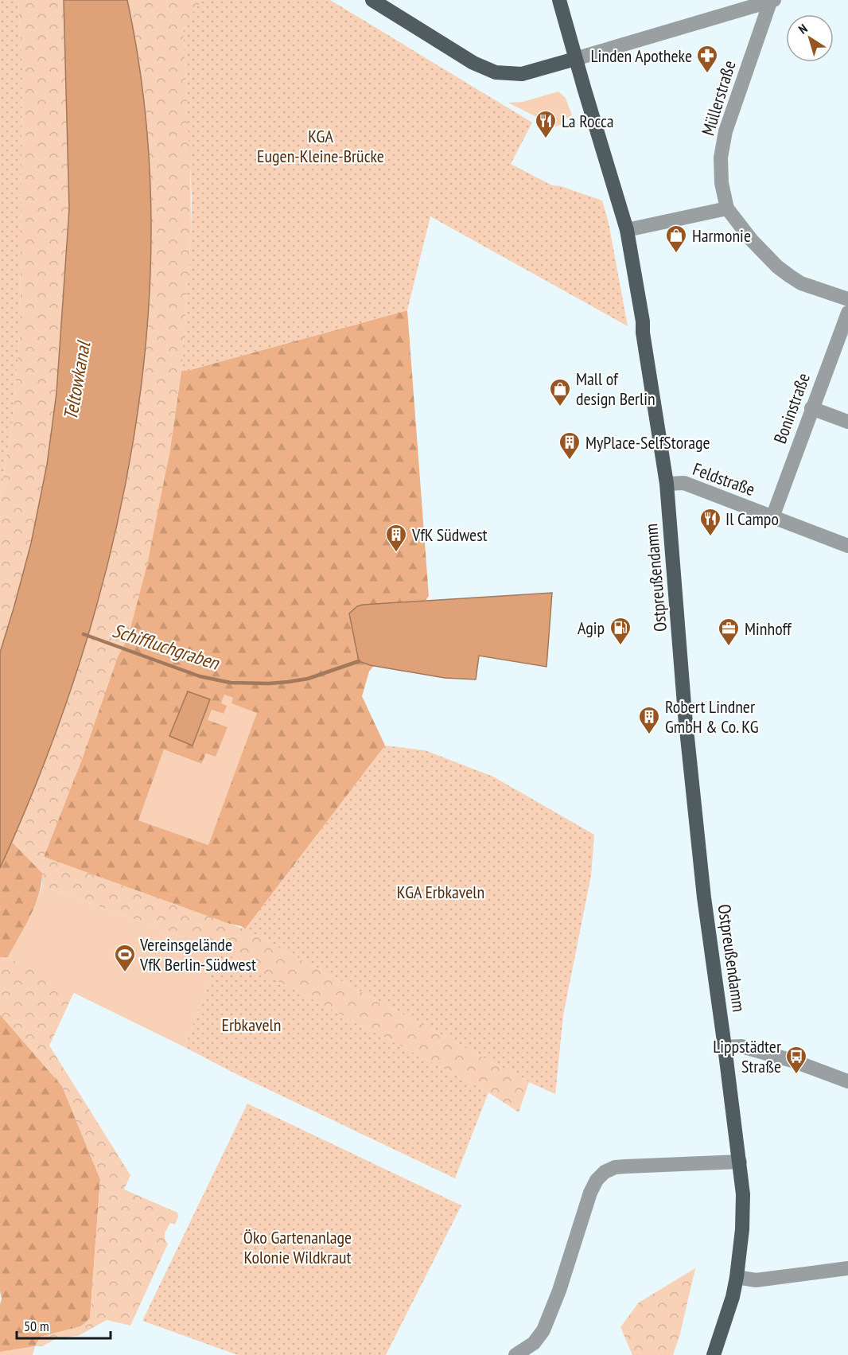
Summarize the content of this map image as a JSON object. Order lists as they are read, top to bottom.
{
  "streets": {
    "main road": ["Ostpreußendamm"],
    "street": ["Müllerstraße", "Boninstraße", "Feldstraße"]
  },
  "crossings": [
    ["Boninstraße", "Feldstraße"],
    ["Feldstraße", "Ostpreußendamm"]
  ],
  "water": ["Teltowkanal", "Schiffluchgraben"],
  "parks": [
    "KGA Eugen-Kleine-Brücke",
    "KGA Erbkaveln",
    "Erbkaveln",
    "Öko Gartenanlage Kolonie Wildkraut"
  ],
  "places": {
    "pharmacy": ["Linden Apotheke"],
    "restaurant": ["La Rocca", "Il Campo"],
    "shop": ["Harmonie", "Mall of design Berlin"],
    "building": ["MyPlace-SelfStorage", "VfK Südwest", "Robert Lindner GmbH & Co. KG"],
    "fuel station": ["Agip"],
    "office": ["Minhoff"],
    "sports": ["Vereinsgelände VfK Berlin-Südwest"],
    "bus stop": ["Lippstädter Straße"]
  },
  "scale_bar": "50 m",
  "north": "top left"
}
